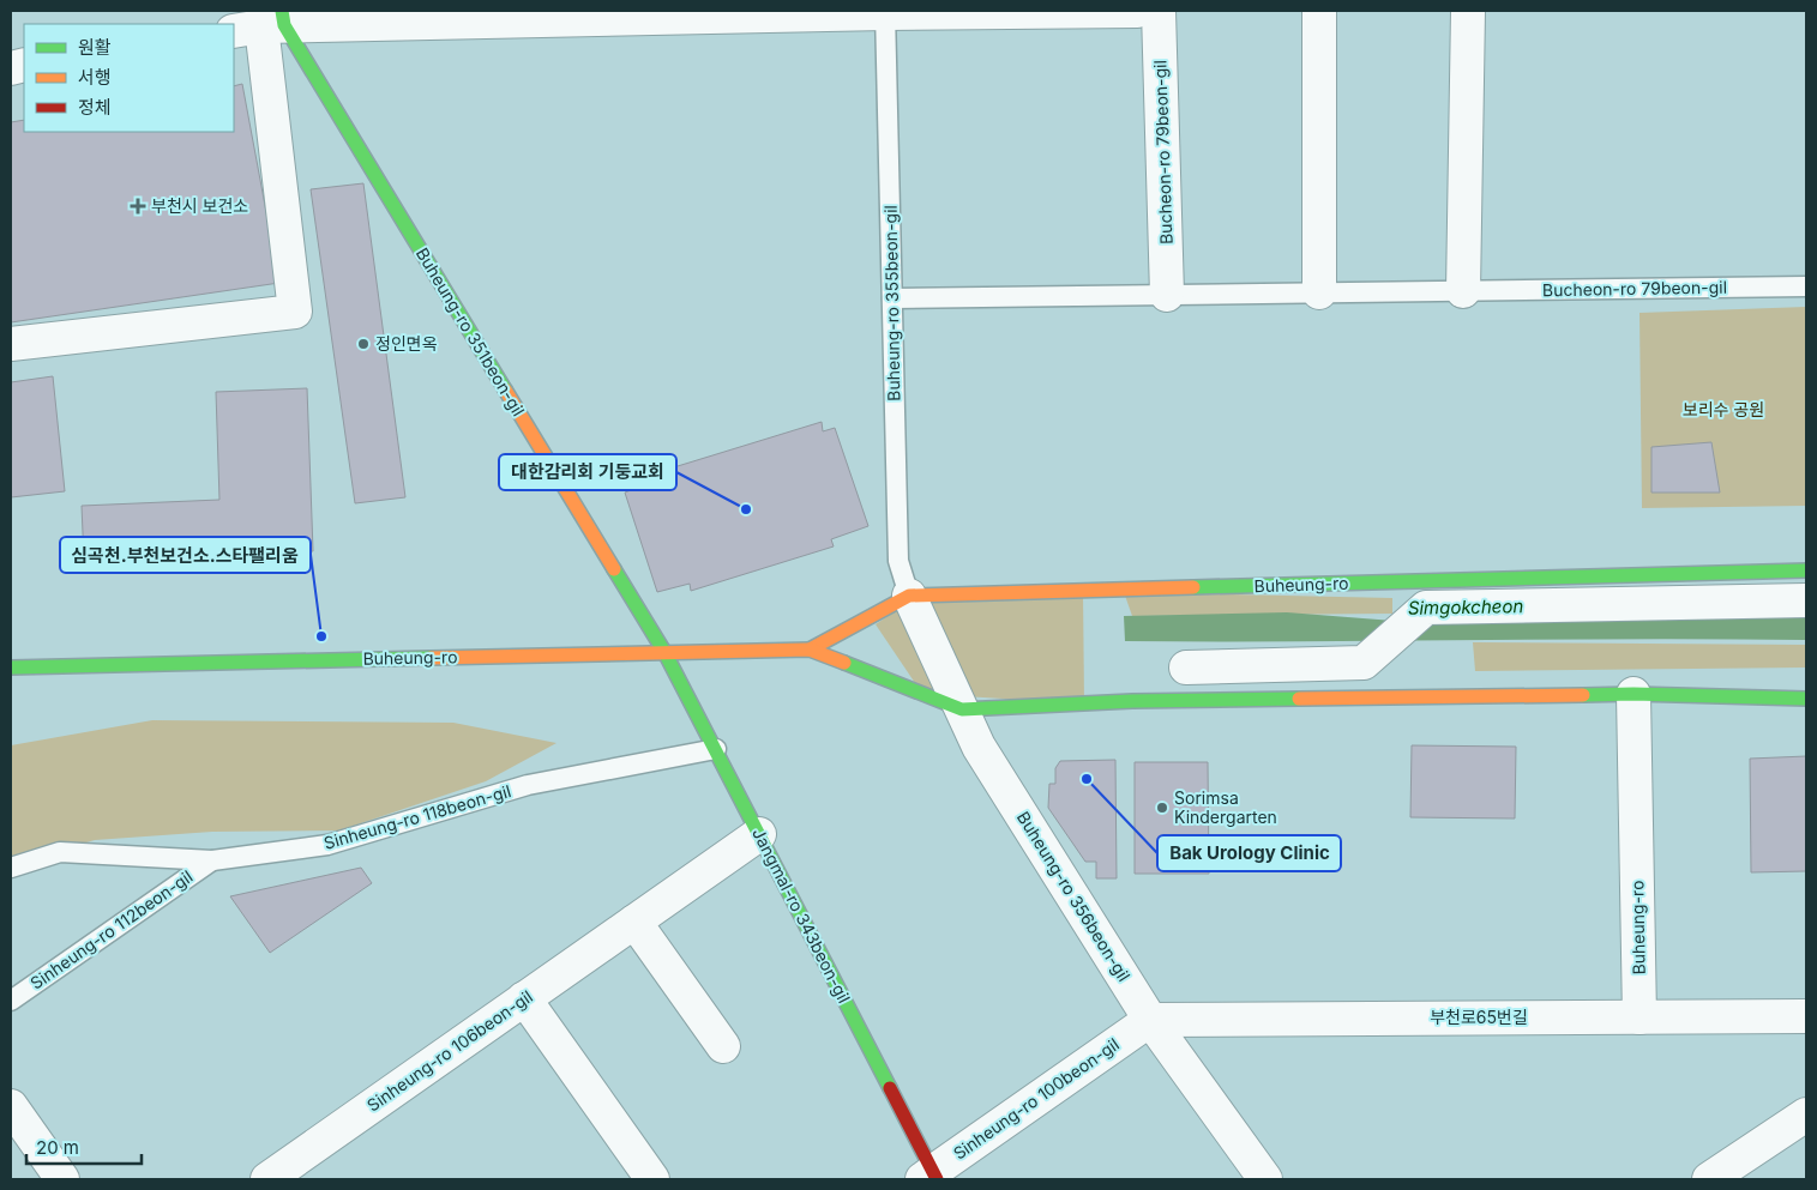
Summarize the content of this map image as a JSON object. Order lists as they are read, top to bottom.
{
  "streets": {
    "street": [
      "Bucheon-ro 79beon-gil",
      "Buheung-ro 351beon-gil",
      "Buheung-ro",
      "Buheung-ro 356beon-gil",
      "Jangmal-ro 343beon-gil",
      "부천로65번길",
      "Sinheung-ro 106beon-gil",
      "Sinheung-ro 100beon-gil"
    ],
    "lane": ["Buheung-ro 355beon-gil", "Sinheung-ro 118beon-gil", "Sinheung-ro 112beon-gil"]
  },
  "crossings": [
    ["Bucheon-ro 79beon-gil", "Buheung-ro 355beon-gil"],
    ["Buheung-ro 355beon-gil", "Buheung-ro"],
    ["Buheung-ro 355beon-gil", "Buheung-ro 356beon-gil"],
    ["Buheung-ro 351beon-gil", "Buheung-ro"],
    ["Buheung-ro 351beon-gil", "Jangmal-ro 343beon-gil"],
    ["Buheung-ro", "Buheung-ro 356beon-gil"],
    ["Buheung-ro", "Jangmal-ro 343beon-gil"],
    ["Buheung-ro", "부천로65번길"],
    ["Sinheung-ro 118beon-gil", "Jangmal-ro 343beon-gil"],
    ["Sinheung-ro 118beon-gil", "Sinheung-ro 112beon-gil"],
    ["Buheung-ro 356beon-gil", "부천로65번길"],
    ["Buheung-ro 356beon-gil", "Sinheung-ro 100beon-gil"],
    ["Jangmal-ro 343beon-gil", "Sinheung-ro 106beon-gil"],
    ["Jangmal-ro 343beon-gil", "Sinheung-ro 100beon-gil"],
    ["부천로65번길", "Sinheung-ro 100beon-gil"]
  ],
  "water": ["Simgokcheon"],
  "parks": ["보리수 공원"],
  "places": {
    "health": ["부천시 보건소"],
    "other": [
      "정인면옥",
      "대한감리회 기둥교회",
      "심곡천.부천보건소.스타팰리움",
      "Bak Urology Clinic",
      "Sorimsa Kindergarten"
    ]
  },
  "legend": ["원활", "서행", "정체"],
  "scale_bar": "20 m"
}
